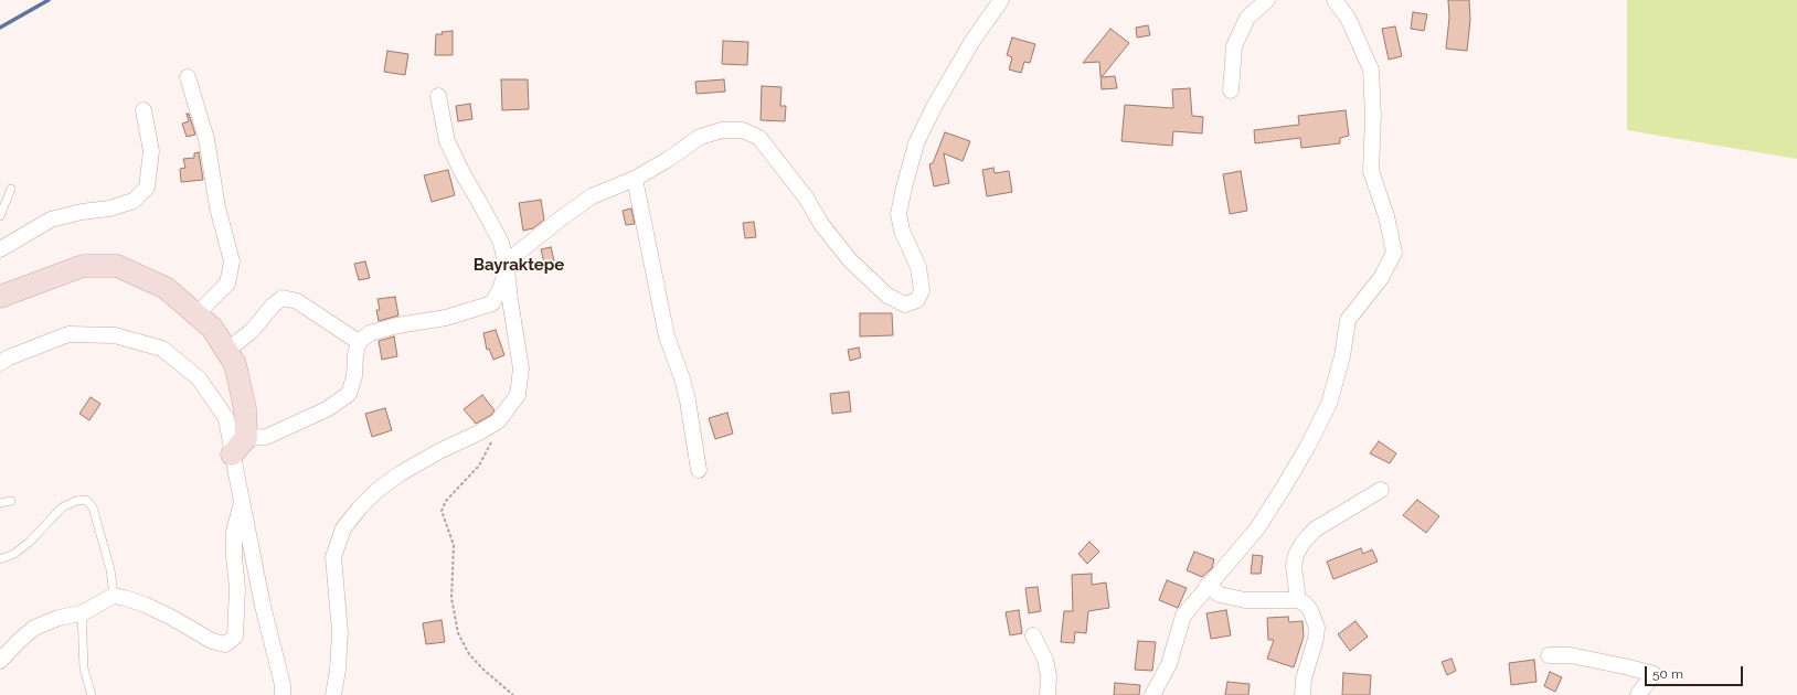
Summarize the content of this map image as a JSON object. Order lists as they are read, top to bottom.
{
  "districts": ["Bayraktepe"],
  "scale_bar": "50 m"
}
